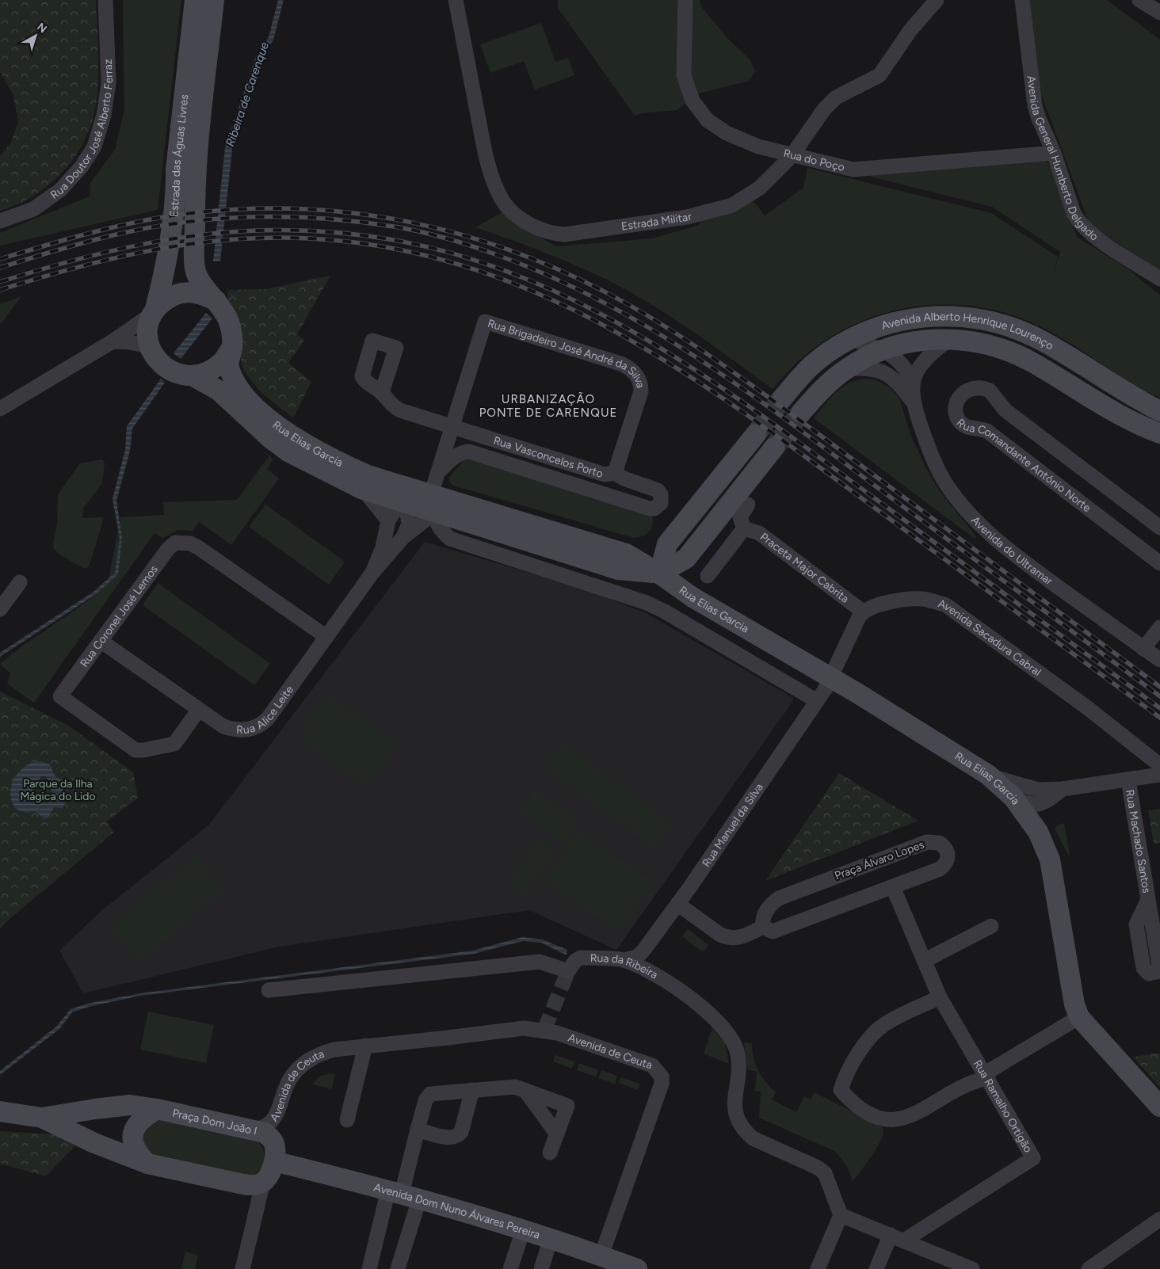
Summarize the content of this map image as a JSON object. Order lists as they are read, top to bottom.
{
  "streets": {
    "street": [
      "Rua Doutor José Alberto Ferraz",
      "Estrada das Águas Livres",
      "Avenida General Humberto Delgado",
      "Rua do Poço",
      "Estrada Militar",
      "Avenida Alberto Henrique Lourenço",
      "Rua Brigadeiro José André da Silva",
      "Rua Elias Garcia",
      "Rua Vasconcelos Porto",
      "Rua Comandante António Norte",
      "Avenida do Ultramar",
      "Praceta Major Cabrita",
      "Rua Coronel José Lemos",
      "Avenida Sacadura Cabral",
      "Rua Alice Leite",
      "Rua Manuel da Silva",
      "Rua Machado Santos",
      "Praça Álvaro Lopes",
      "Rua da Ribeira",
      "Avenida de Ceuta",
      "Rua Ramalho Ortigão",
      "Praça Dom João I",
      "Avenida Dom Nuno Álvares Pereira"
    ]
  },
  "crossings": [
    ["Estrada das Águas Livres", "Rua Elias Garcia"],
    ["Avenida General Humberto Delgado", "Rua do Poço"],
    ["Rua do Poço", "Estrada Militar"],
    ["Avenida Alberto Henrique Lourenço", "Avenida do Ultramar"],
    ["Rua Brigadeiro José André da Silva", "Rua Elias Garcia"],
    ["Rua Brigadeiro José André da Silva", "Rua Vasconcelos Porto"],
    ["Rua Brigadeiro José André da Silva", "Rua Alice Leite"],
    ["Rua Elias Garcia", "Rua Alice Leite"],
    ["Rua Elias Garcia", "Rua Manuel da Silva"],
    ["Praceta Major Cabrita", "Avenida Sacadura Cabral"],
    ["Rua Coronel José Lemos", "Rua Alice Leite"],
    ["Rua Manuel da Silva", "Rua da Ribeira"],
    ["Praça Álvaro Lopes", "Rua Ramalho Ortigão"],
    ["Avenida de Ceuta", "Praça Dom João I"],
    ["Avenida de Ceuta", "Avenida Dom Nuno Álvares Pereira"],
    ["Praça Dom João I", "Avenida Dom Nuno Álvares Pereira"]
  ],
  "districts": ["URBANIZAÇÃO PONTE DE CARENQUE"],
  "water": ["Ribeira de Carenque"],
  "parks": ["Parque da Ilha Mágica do Lido"],
  "north": "top right"
}
